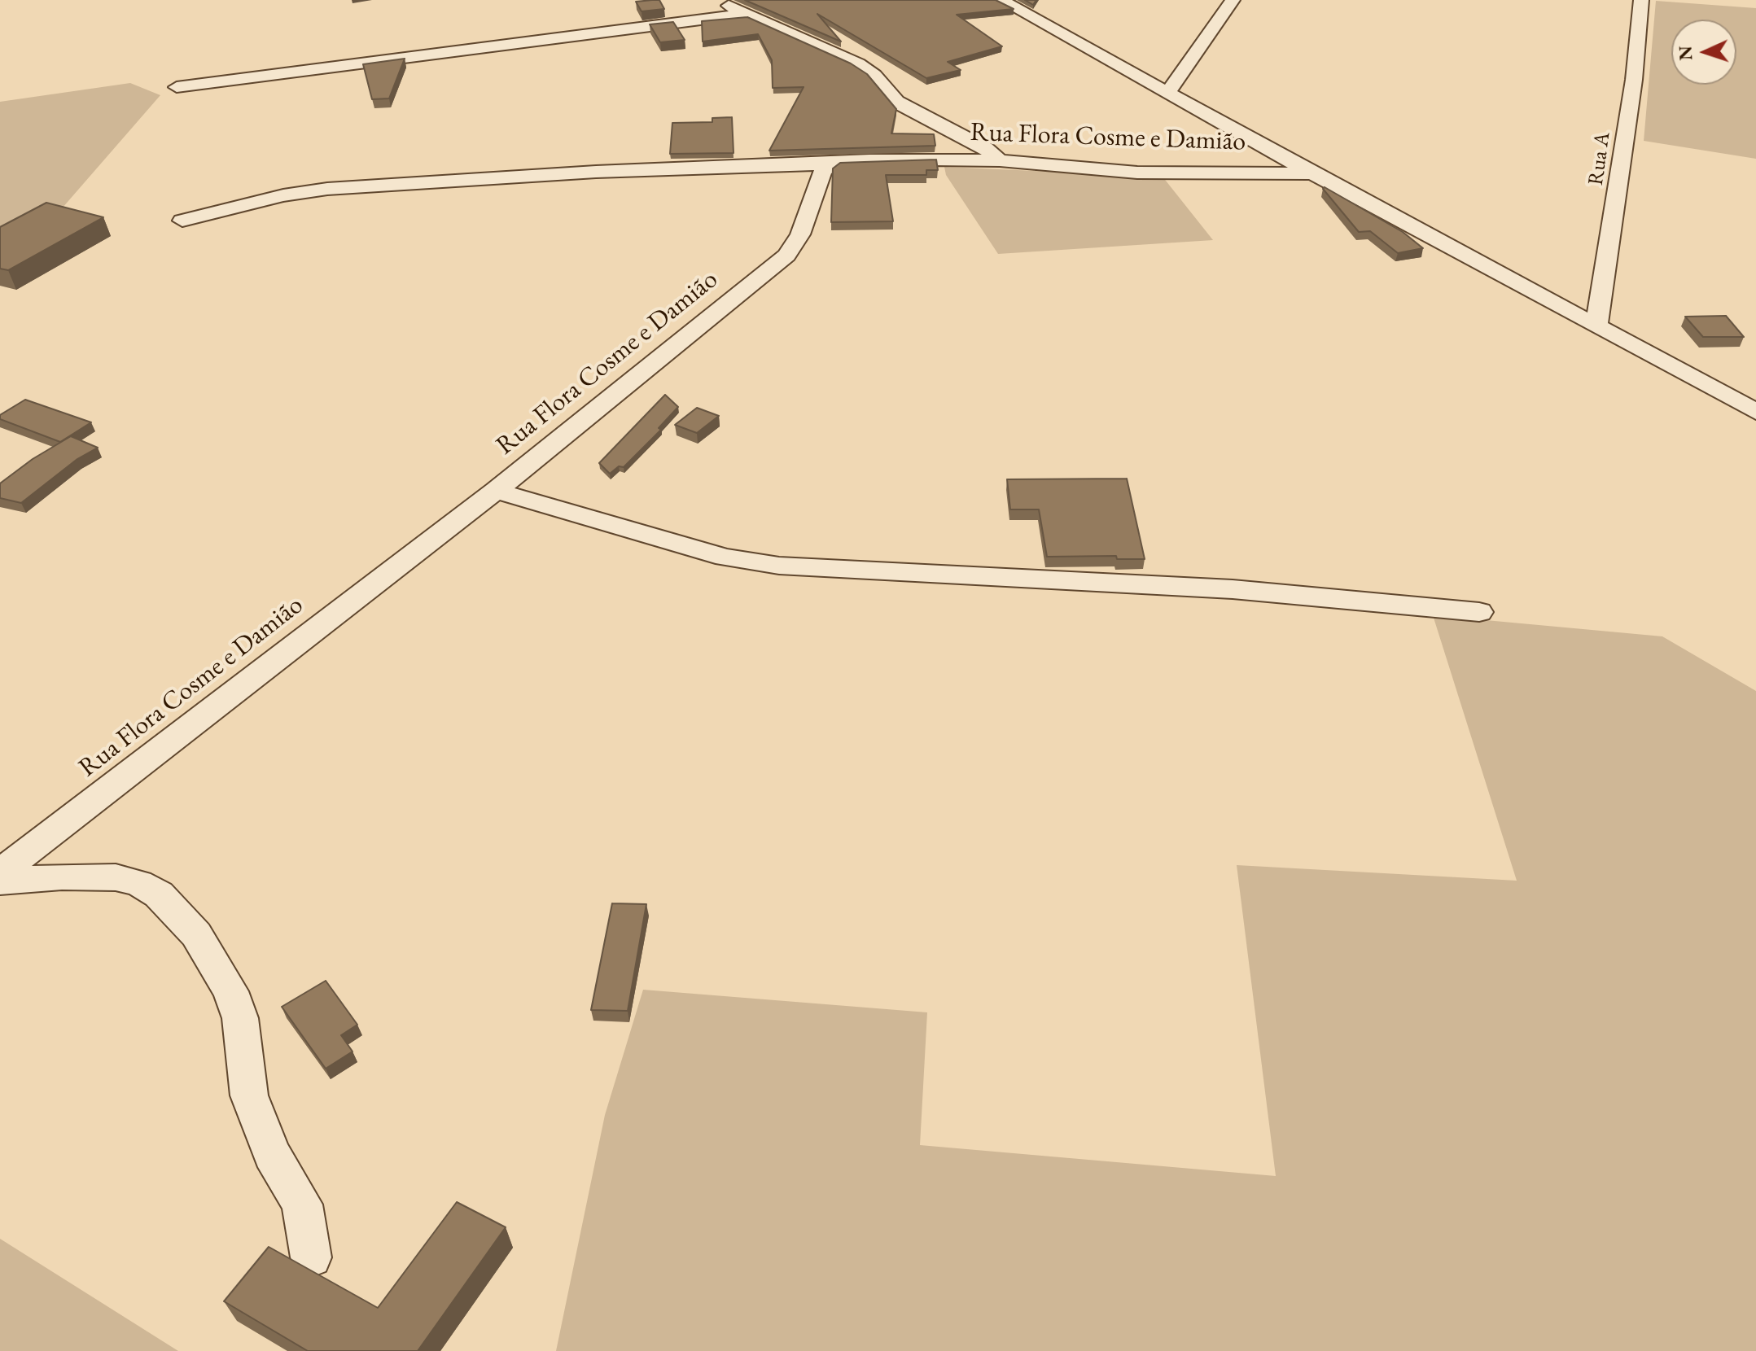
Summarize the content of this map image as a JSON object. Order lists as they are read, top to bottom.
{
  "streets": {
    "street": ["Rua Flora Cosme e Damião", "Rua A"]
  },
  "north": "left"
}
